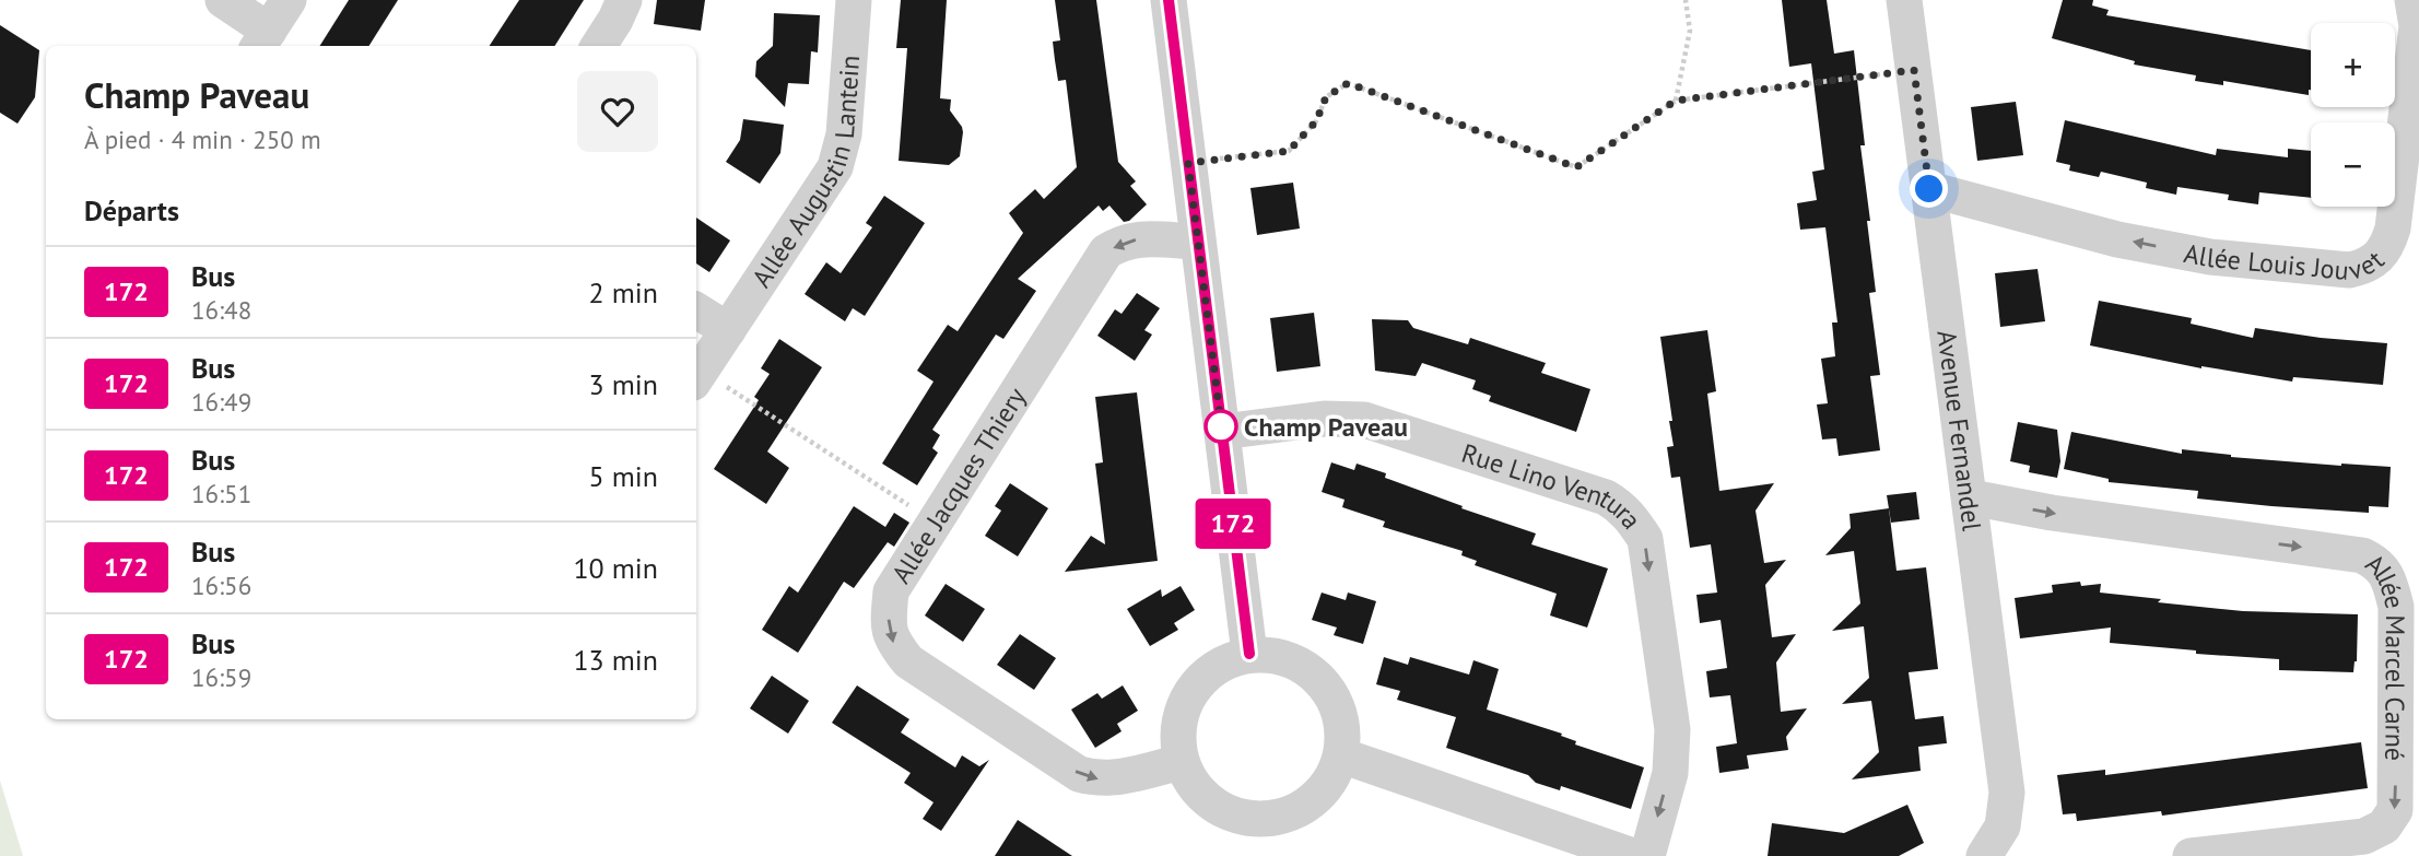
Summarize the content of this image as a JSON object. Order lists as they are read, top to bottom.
{
  "streets": {
    "street": [
      "Allée Augustin Lantein",
      "Allée Louis Jouvet",
      "Avenue Fernandel",
      "Allée Jacques Thiery",
      "Rue Lino Ventura",
      "Allée Marcel Carné"
    ]
  },
  "crossings": [
    ["Allée Louis Jouvet", "Avenue Fernandel"],
    ["Avenue Fernandel", "Allée Marcel Carné"]
  ],
  "places": ["Champ Paveau"],
  "lines": ["bus line 172"],
  "page": {
    "on_map": "172",
    "map_buttons": ["+", "−"],
    "heading": [
      ["Champ Paveau", "À pied · 4 min · 250 m"],
      "Départs"
    ],
    "list": [
      {
        "mark": "172",
        "name": "Bus",
        "note": "16:48",
        "value": "2 min"
      },
      {
        "mark": "172",
        "name": "Bus",
        "note": "16:49",
        "value": "3 min"
      },
      {
        "mark": "172",
        "name": "Bus",
        "note": "16:51",
        "value": "5 min"
      },
      {
        "mark": "172",
        "name": "Bus",
        "note": "16:56",
        "value": "10 min"
      },
      {
        "mark": "172",
        "name": "Bus",
        "note": "16:59",
        "value": "13 min"
      }
    ]
  }
}
